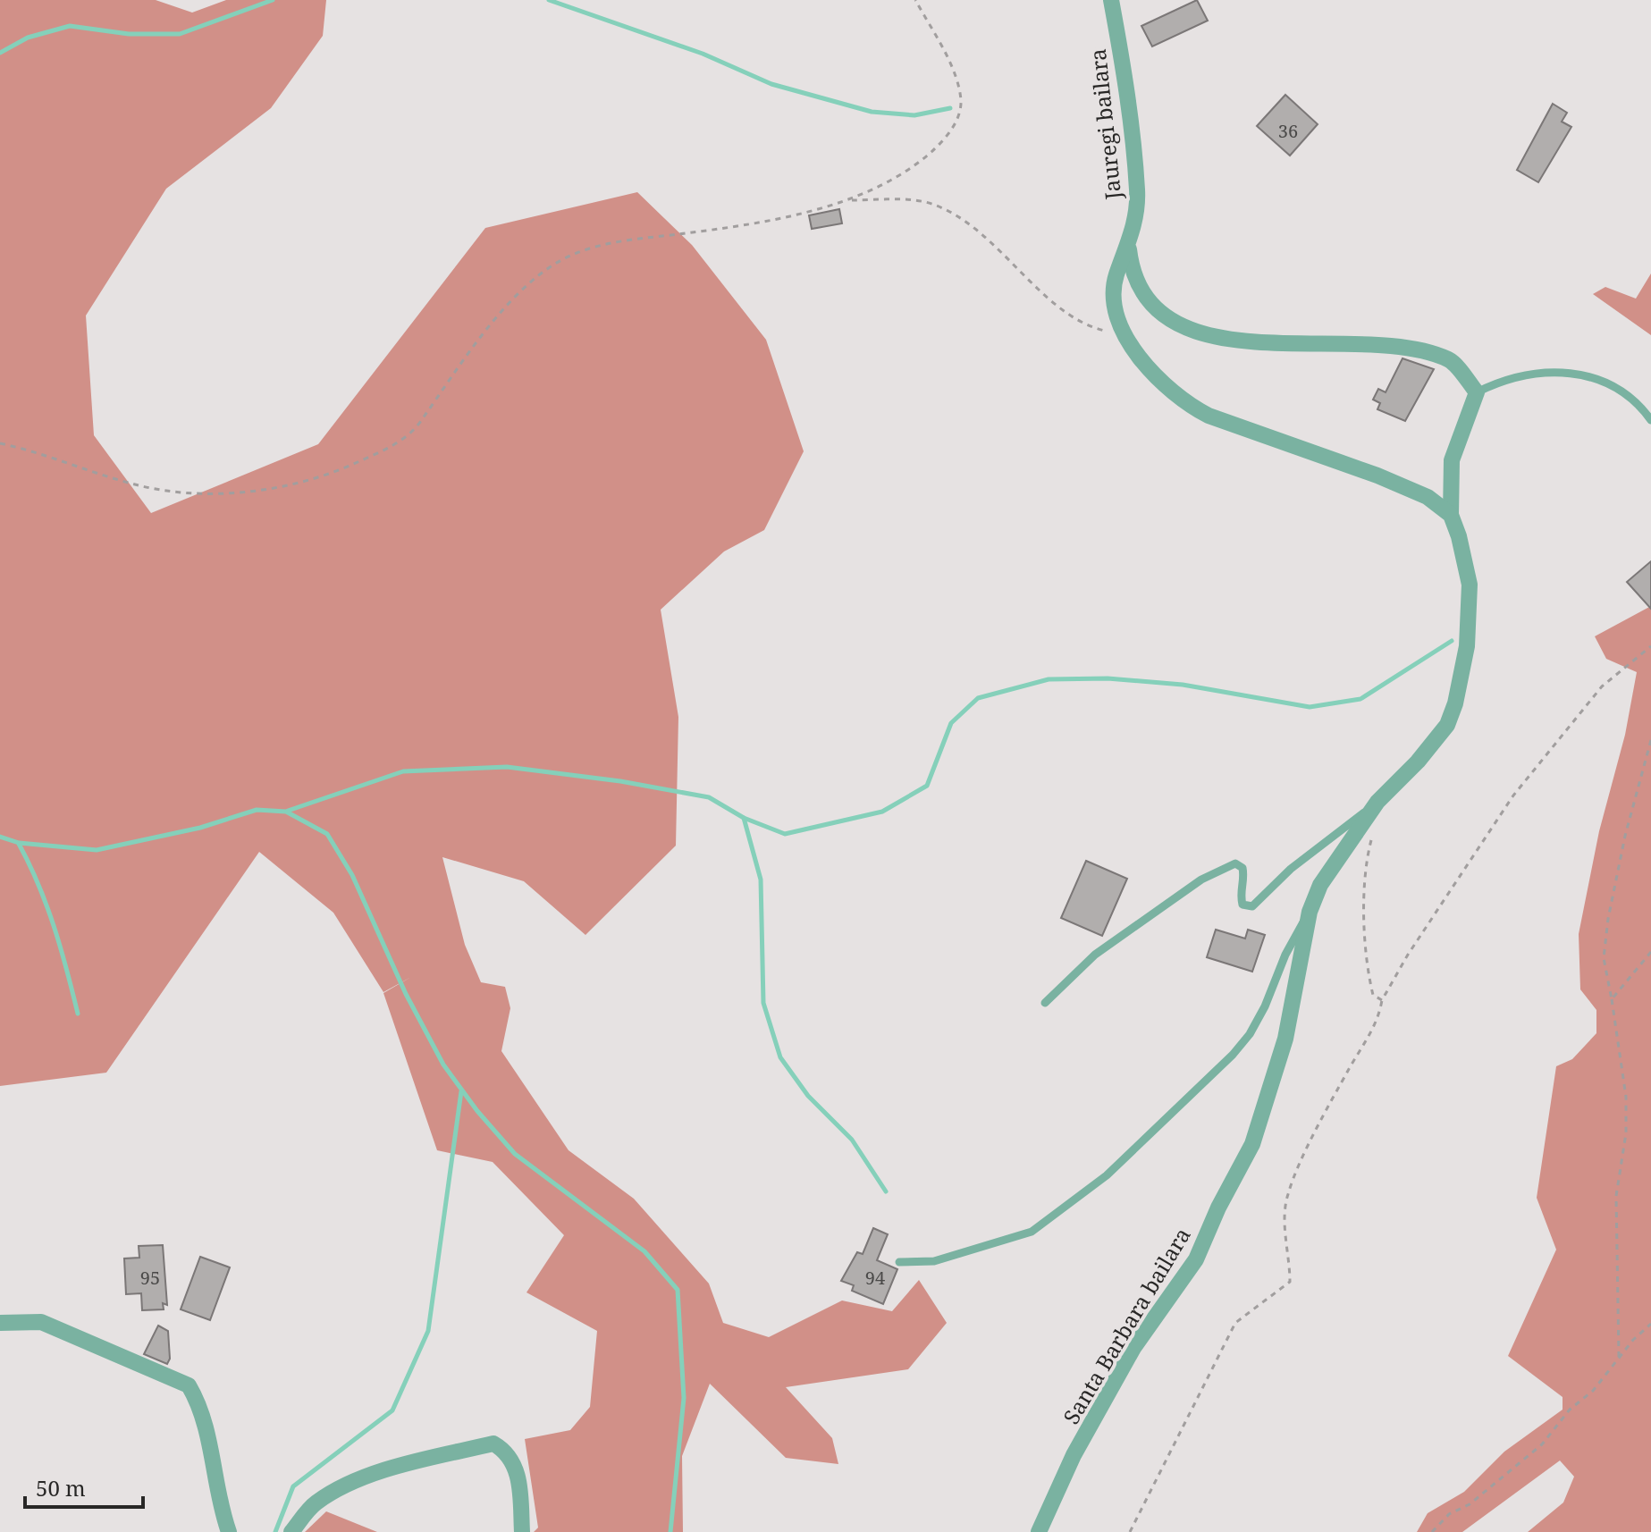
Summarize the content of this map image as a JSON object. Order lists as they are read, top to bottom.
{
  "streets": {
    "street": ["Jauregi bailara", "Santa Barbara bailara"]
  },
  "crossings": [
    ["Jauregi bailara", "Santa Barbara bailara"]
  ],
  "house_numbers": ["36", "95", "94"],
  "scale_bar": "50 m"
}
